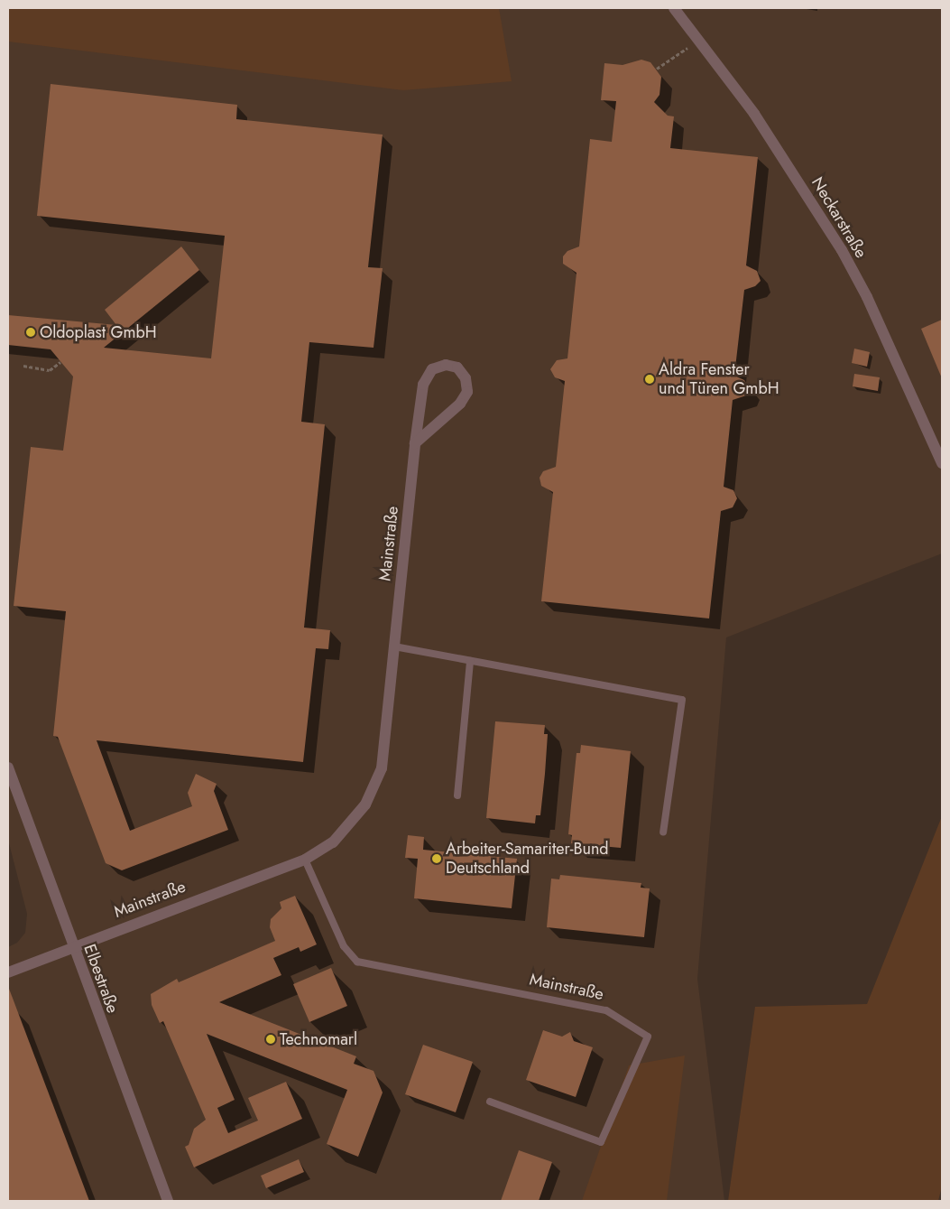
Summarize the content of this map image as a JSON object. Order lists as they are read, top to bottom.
{
  "streets": {
    "street": ["Neckarstraße", "Mainstraße", "Elbestraße"]
  },
  "crossings": [
    ["Mainstraße", "Elbestraße"]
  ],
  "places": [
    "Oldoplast GmbH",
    "Aldra Fenster und Türen GmbH",
    "Arbeiter-Samariter-Bund Deutschland",
    "Technomarl"
  ]
}
